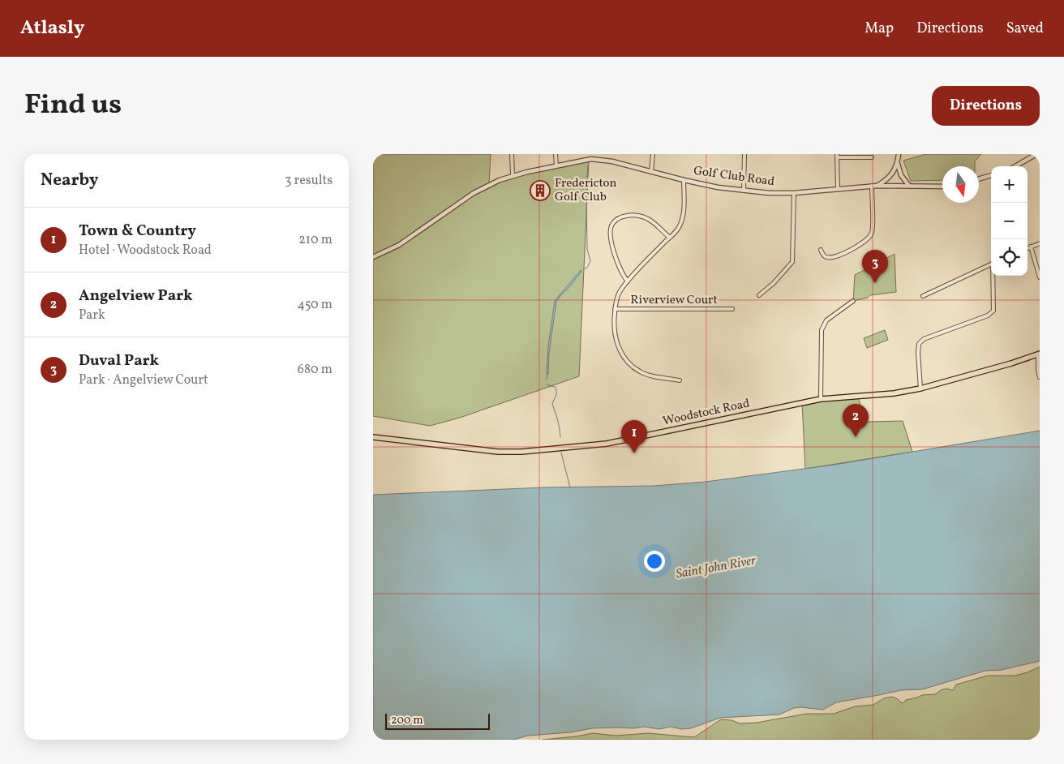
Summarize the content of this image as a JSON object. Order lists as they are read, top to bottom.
{
  "streets": {
    "main road": ["Woodstock Road"],
    "street": ["Golf Club Road", "Riverview Court"]
  },
  "water": ["Saint John River"],
  "places": {
    "building": ["Fredericton Golf Club"]
  },
  "scale_bar": "200 m",
  "north": "bottom",
  "page": {
    "header": "Atlasly",
    "nav": ["Map", "Directions", "Saved"],
    "title": "Find us",
    "buttons": "Directions",
    "heading": ["Nearby", "3 results"],
    "map_buttons": ["+", "−"],
    "list": [
      {
        "mark": "1",
        "name": "Town & Country",
        "note": "Hotel · Woodstock Road",
        "value": "210 m"
      },
      {
        "mark": "2",
        "name": "Angelview Park",
        "note": "Park",
        "value": "450 m"
      },
      {
        "mark": "3",
        "name": "Duval Park",
        "note": "Park · Angelview Court",
        "value": "680 m"
      }
    ],
    "pins": ["3", "2", "1"],
    "scale": "200 m"
  }
}
